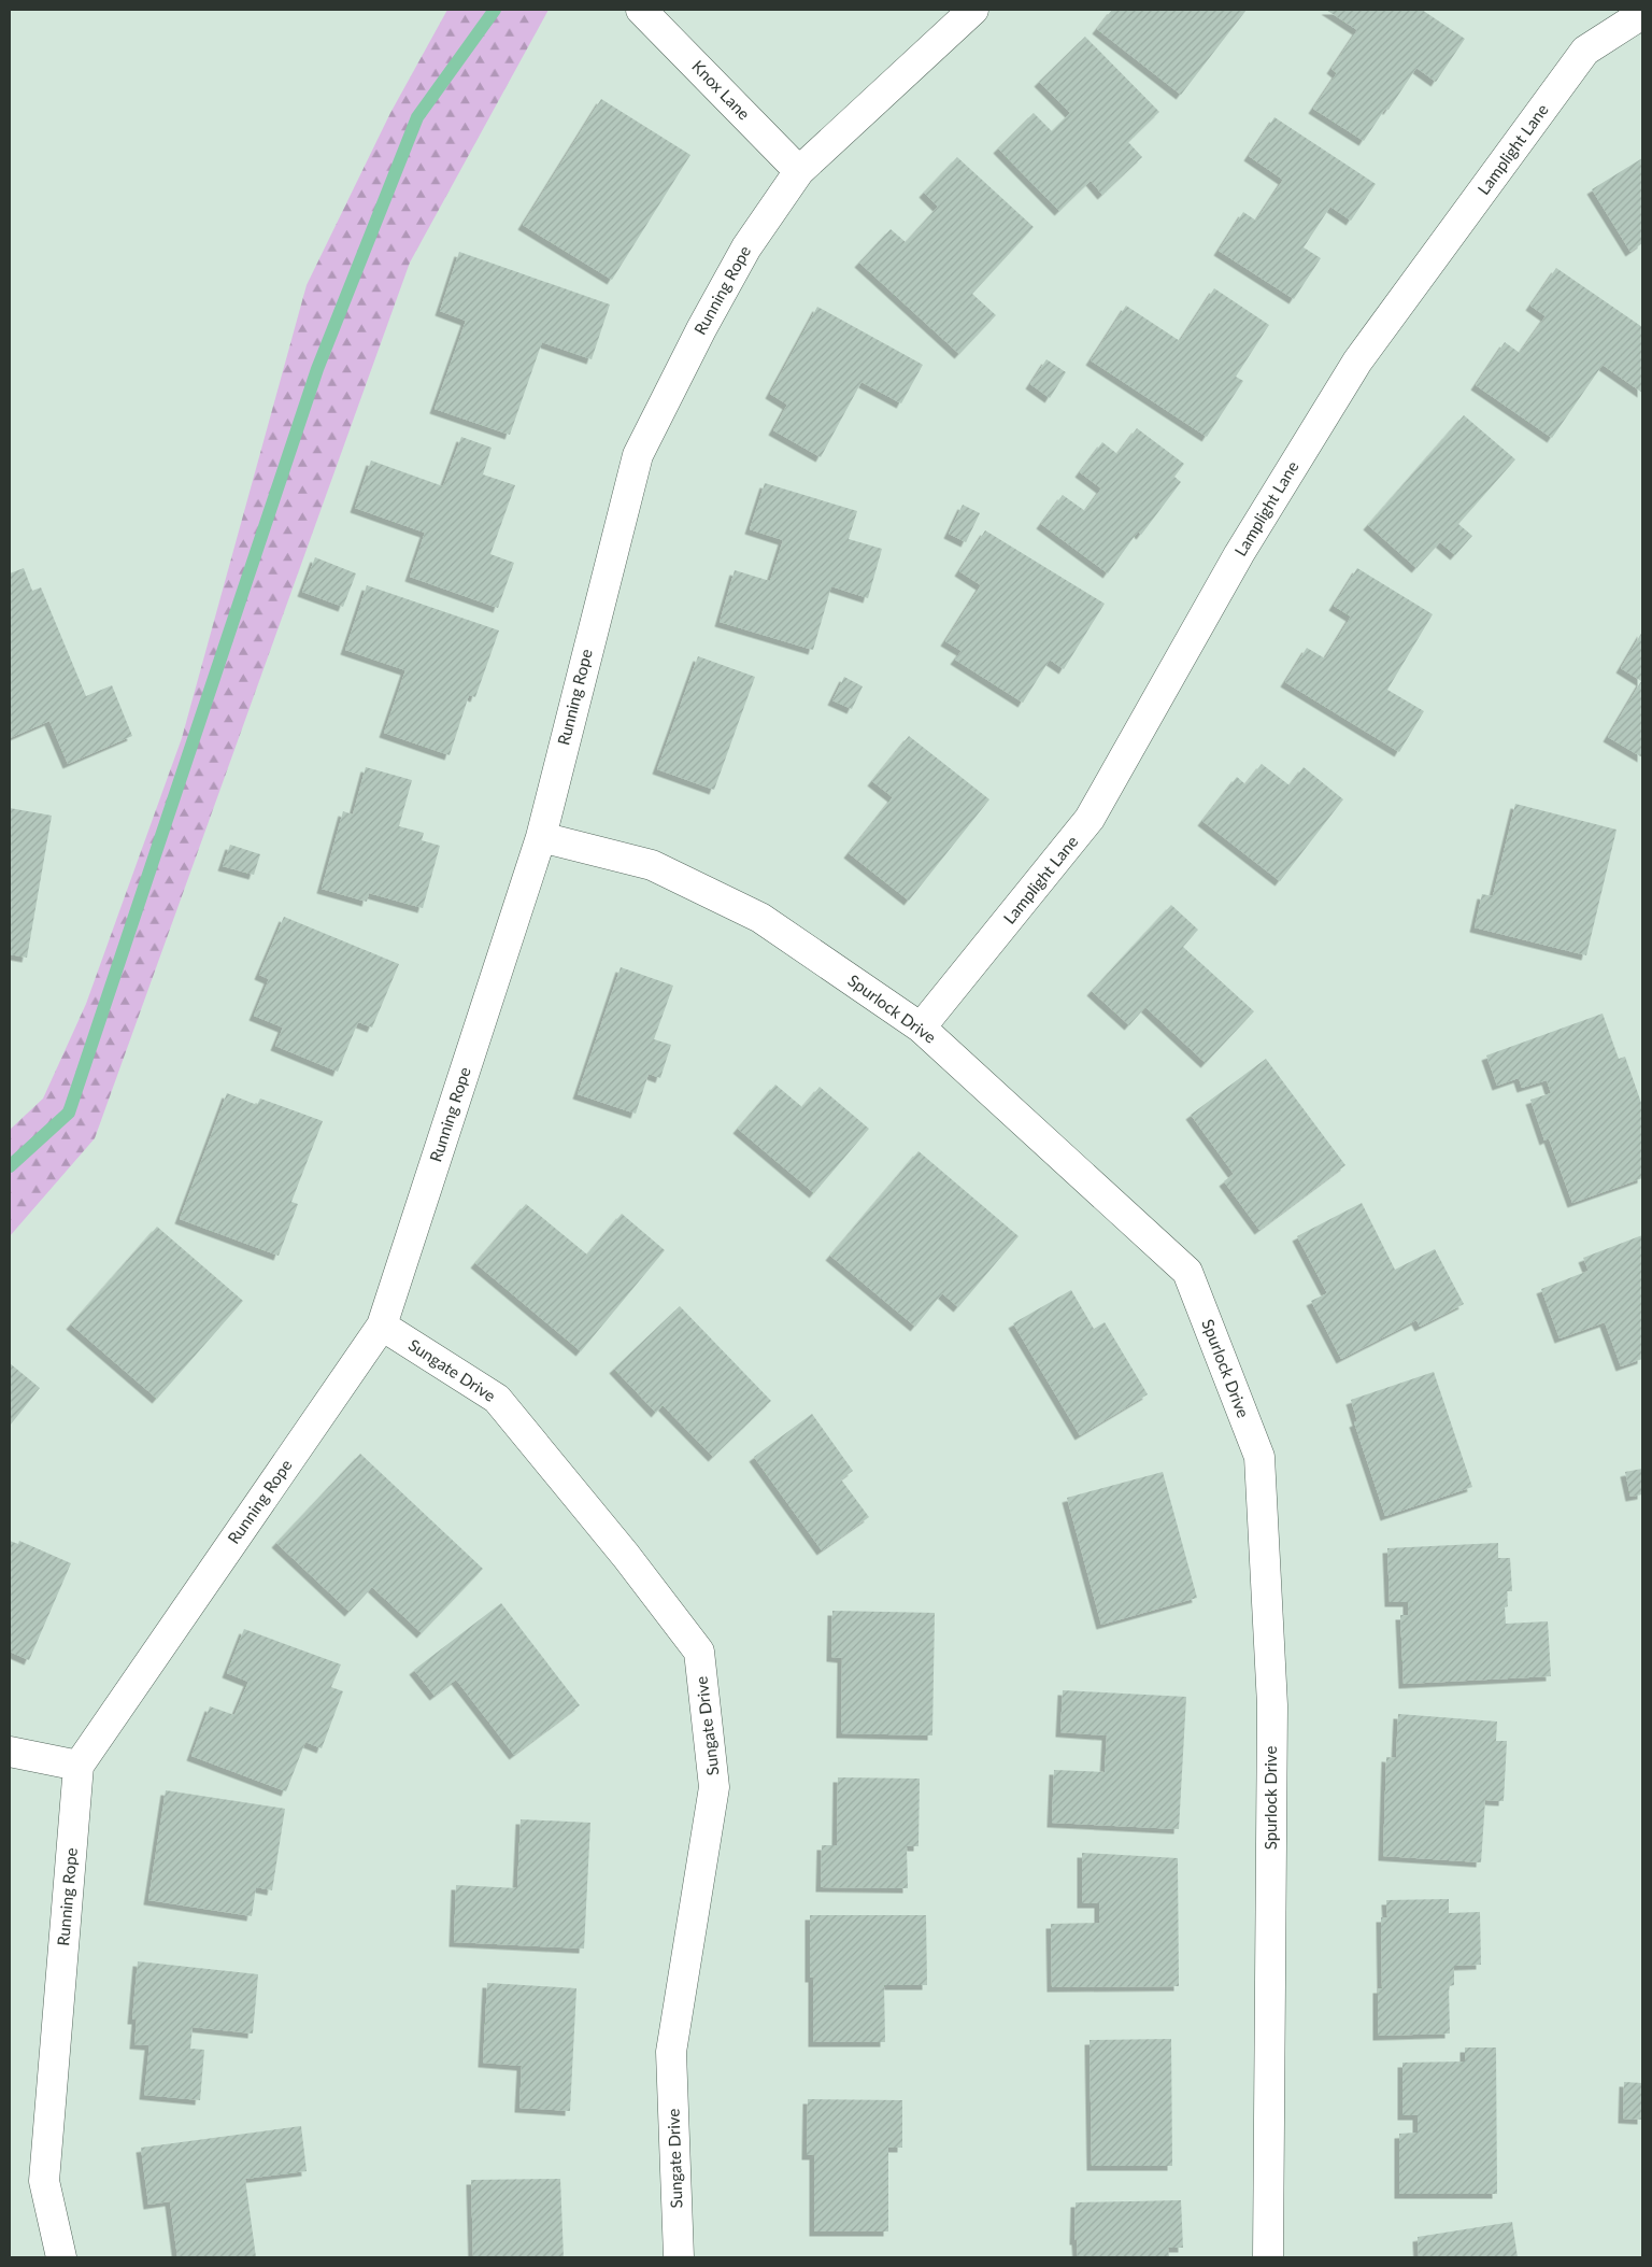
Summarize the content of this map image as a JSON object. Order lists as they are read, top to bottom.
{
  "streets": {
    "street": [
      "Knox Lane",
      "Lamplight Lane",
      "Running Rope",
      "Spurlock Drive",
      "Sungate Drive"
    ]
  },
  "crossings": [
    ["Knox Lane", "Running Rope"],
    ["Lamplight Lane", "Spurlock Drive"],
    ["Running Rope", "Spurlock Drive"],
    ["Running Rope", "Sungate Drive"]
  ]
}
